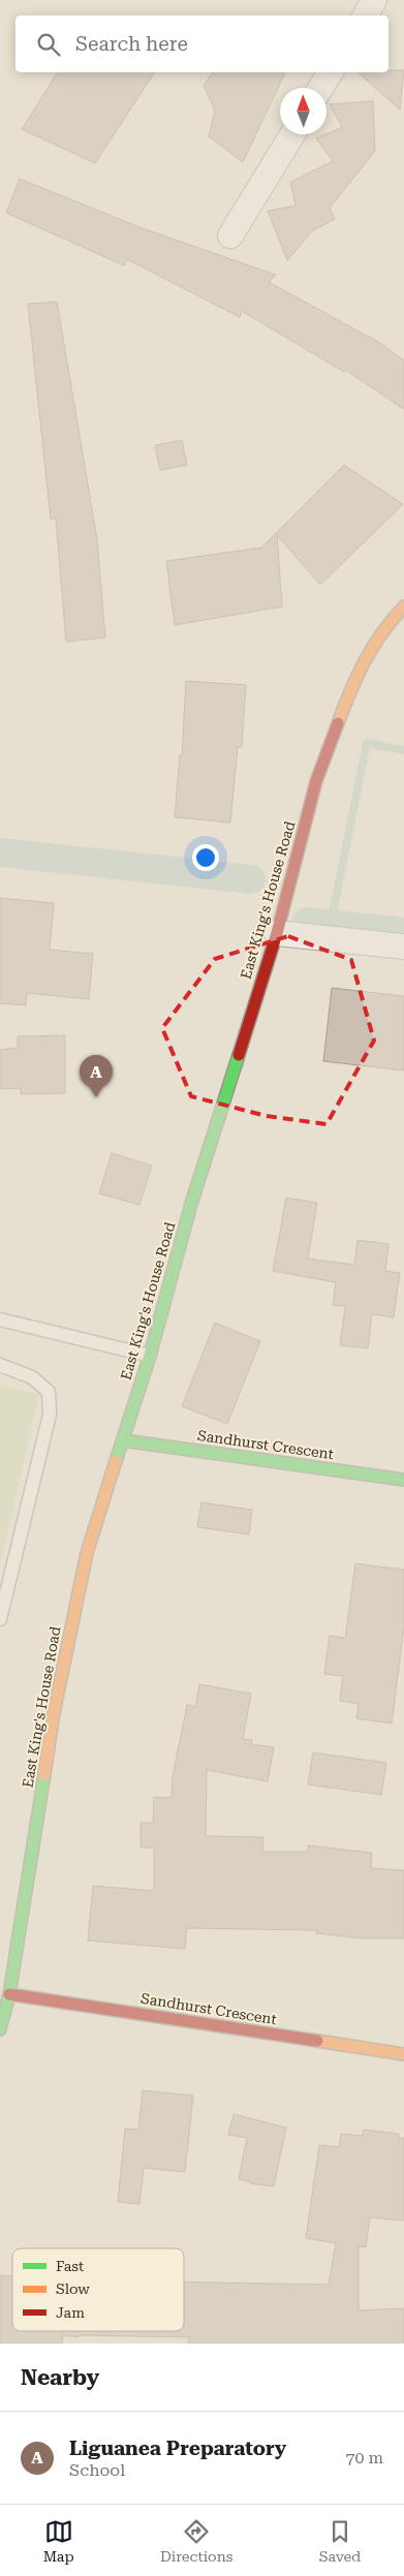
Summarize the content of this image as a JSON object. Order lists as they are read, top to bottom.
{
  "streets": {
    "main road": ["East King's House Road", "Sandhurst Crescent"]
  },
  "crossings": [
    ["East King's House Road", "Sandhurst Crescent"]
  ],
  "legend": ["Fast", "Slow", "Jam"],
  "north": "top",
  "page": {
    "search": "Search here",
    "pins": "A",
    "heading": "Nearby",
    "list": [
      {
        "mark": "A",
        "name": "Liguanea Preparatory",
        "note": "School",
        "value": "70 m"
      }
    ],
    "nav": ["Map", "Directions", "Saved"]
  }
}
